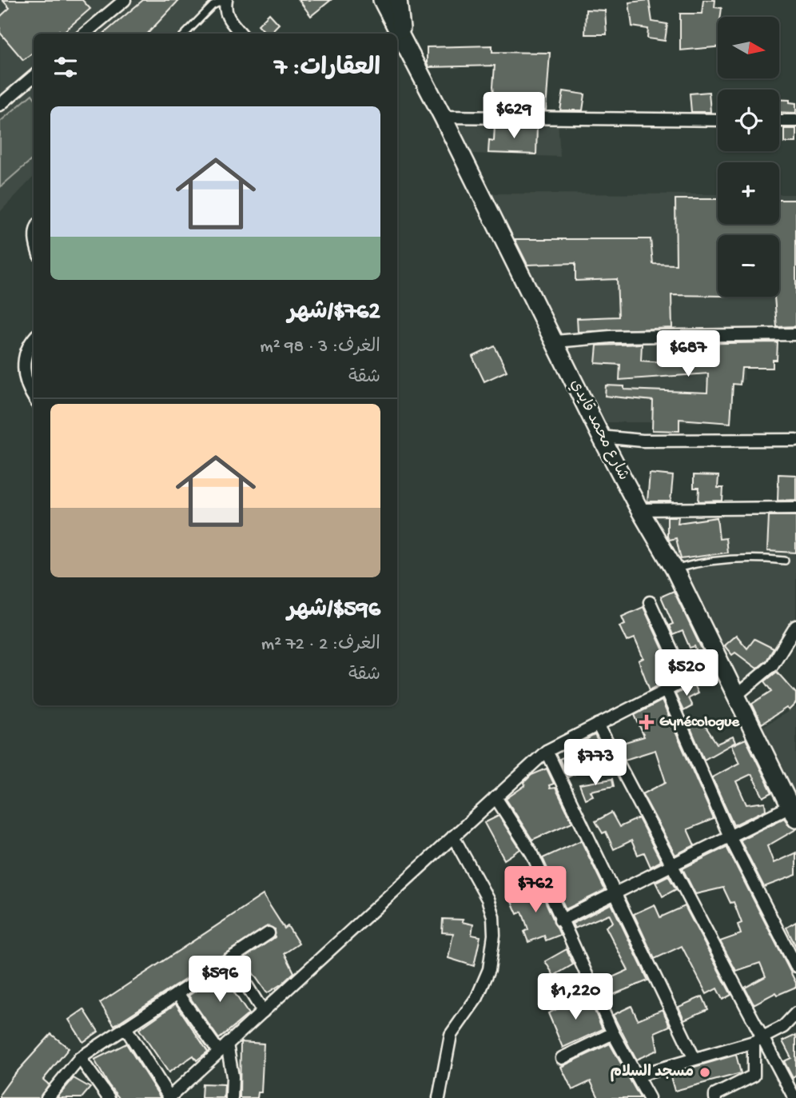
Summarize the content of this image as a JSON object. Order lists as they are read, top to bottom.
{
  "streets": {
    "main road": ["شارع محمد قايدي"]
  },
  "places": {
    "health": ["Gynécologue"],
    "other": ["مسجد السلام"]
  },
  "north": "right",
  "page": {
    "map_buttons": ["+", "−"],
    "heading": "العقارات: 7",
    "price": [
      "$629",
      "$687",
      "$520",
      "$773",
      "$762",
      "$596",
      "$1,220"
    ],
    "list": [
      {
        "name": "$762/شهر",
        "note": "الغرف: 3 · 98 m² · شقة"
      },
      {
        "name": "$596/شهر",
        "note": "الغرف: 2 · 72 m² · شقة"
      }
    ]
  }
}
